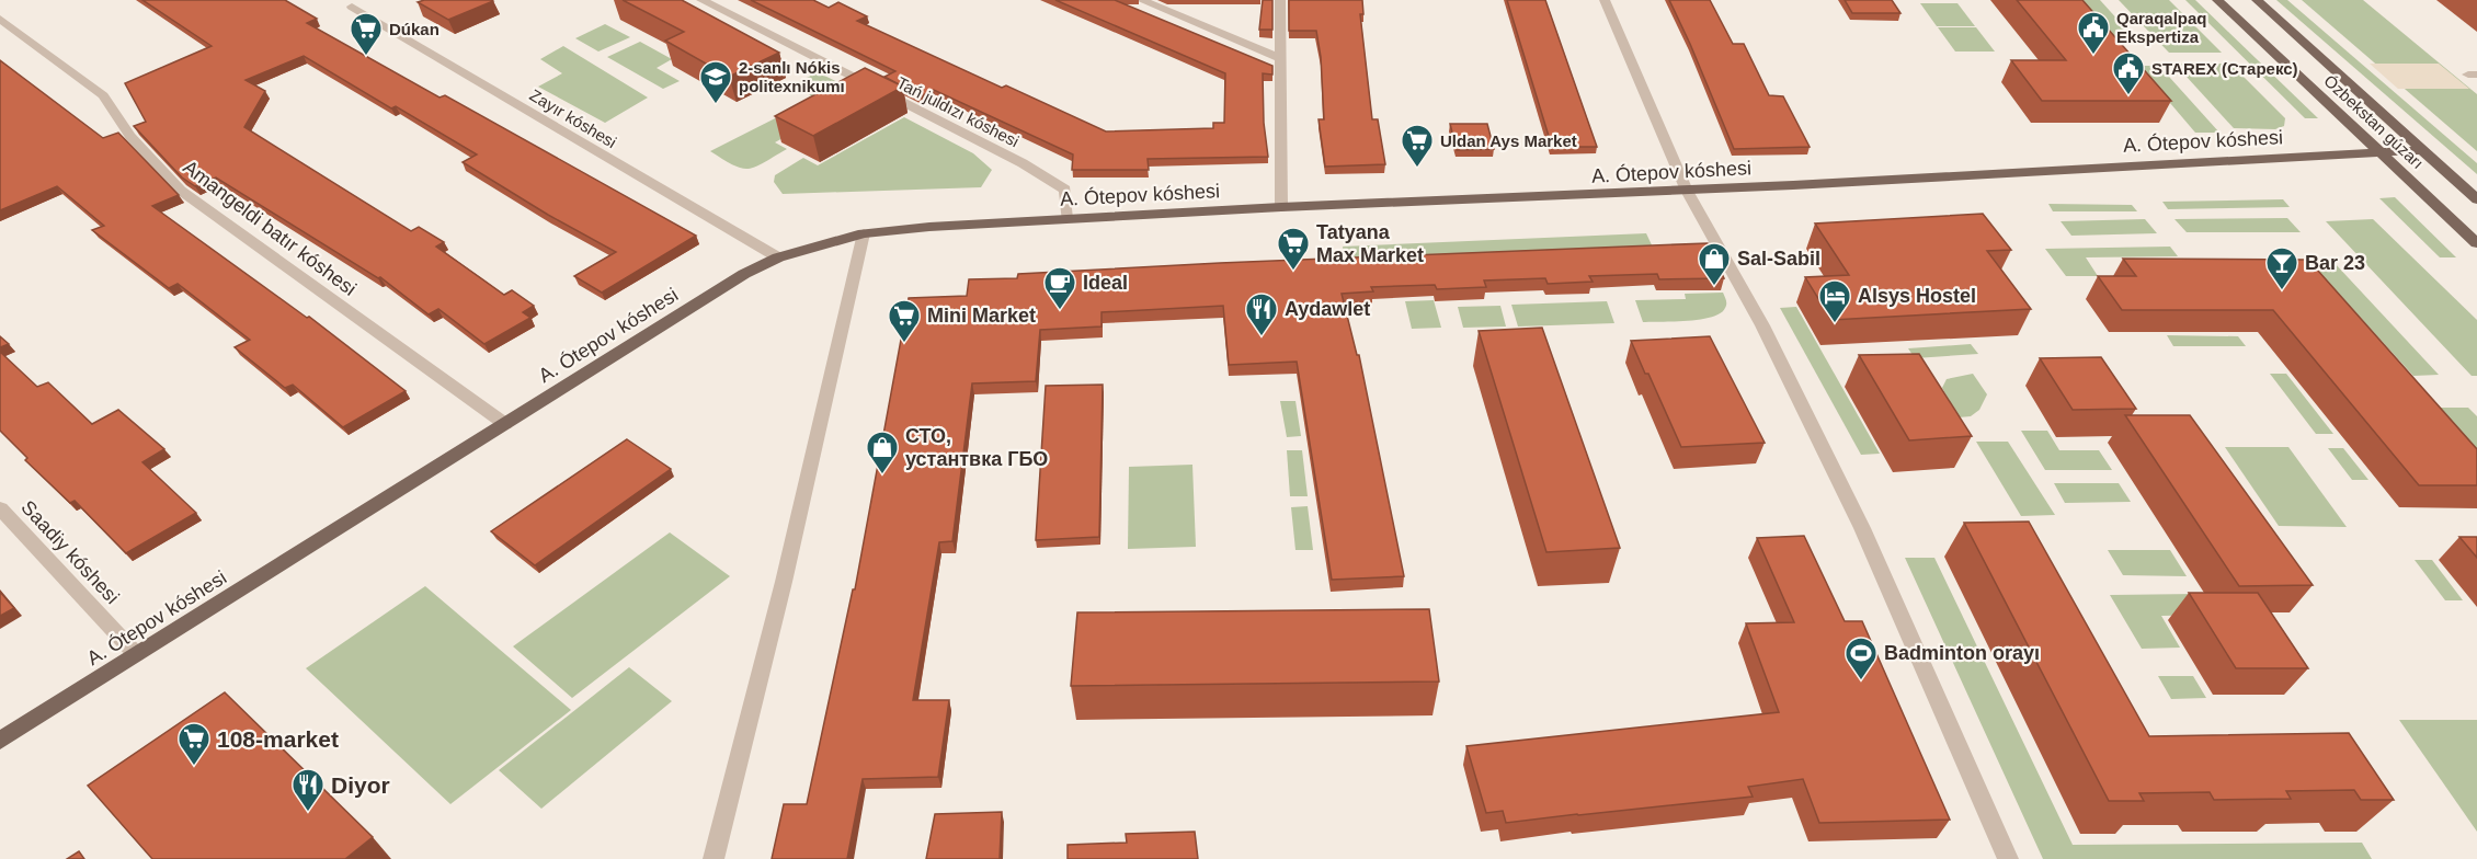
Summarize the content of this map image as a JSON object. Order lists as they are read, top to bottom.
{
  "streets": {
    "main road": ["Ózbekstan gúzarı", "A. Ótepov kóshesi"],
    "street": [
      "Tań juldızı kóshesi",
      "Zayır kóshesi",
      "Amangeldi batır kóshesi",
      "Saadiy kóshesi"
    ]
  },
  "crossings": [
    ["Tań juldızı kóshesi", "A. Ótepov kóshesi"],
    ["Zayır kóshesi", "A. Ótepov kóshesi"],
    ["Ózbekstan gúzarı", "A. Ótepov kóshesi"],
    ["A. Ótepov kóshesi", "Amangeldi batır kóshesi"],
    ["A. Ótepov kóshesi", "Saadiy kóshesi"]
  ],
  "places": {
    "public building": ["Qaraqalpaq Ekspertiza", "STAREX (Старекс)"],
    "supermarket": [
      "Dúkan",
      "Uldan Ays Market",
      "Tatyana Max Market",
      "Mini Market",
      "108-market"
    ],
    "school or university": ["2-sanlı Nókis politexnikumı"],
    "shop": ["Sal-Sabil", "СТО, устантвка ГБО"],
    "bar": ["Bar 23"],
    "cafe": ["Ideal"],
    "hotel": ["Alsys Hostel"],
    "restaurant": ["Aydawlet", "Diyor"],
    "sports": ["Badminton orayı"]
  }
}
